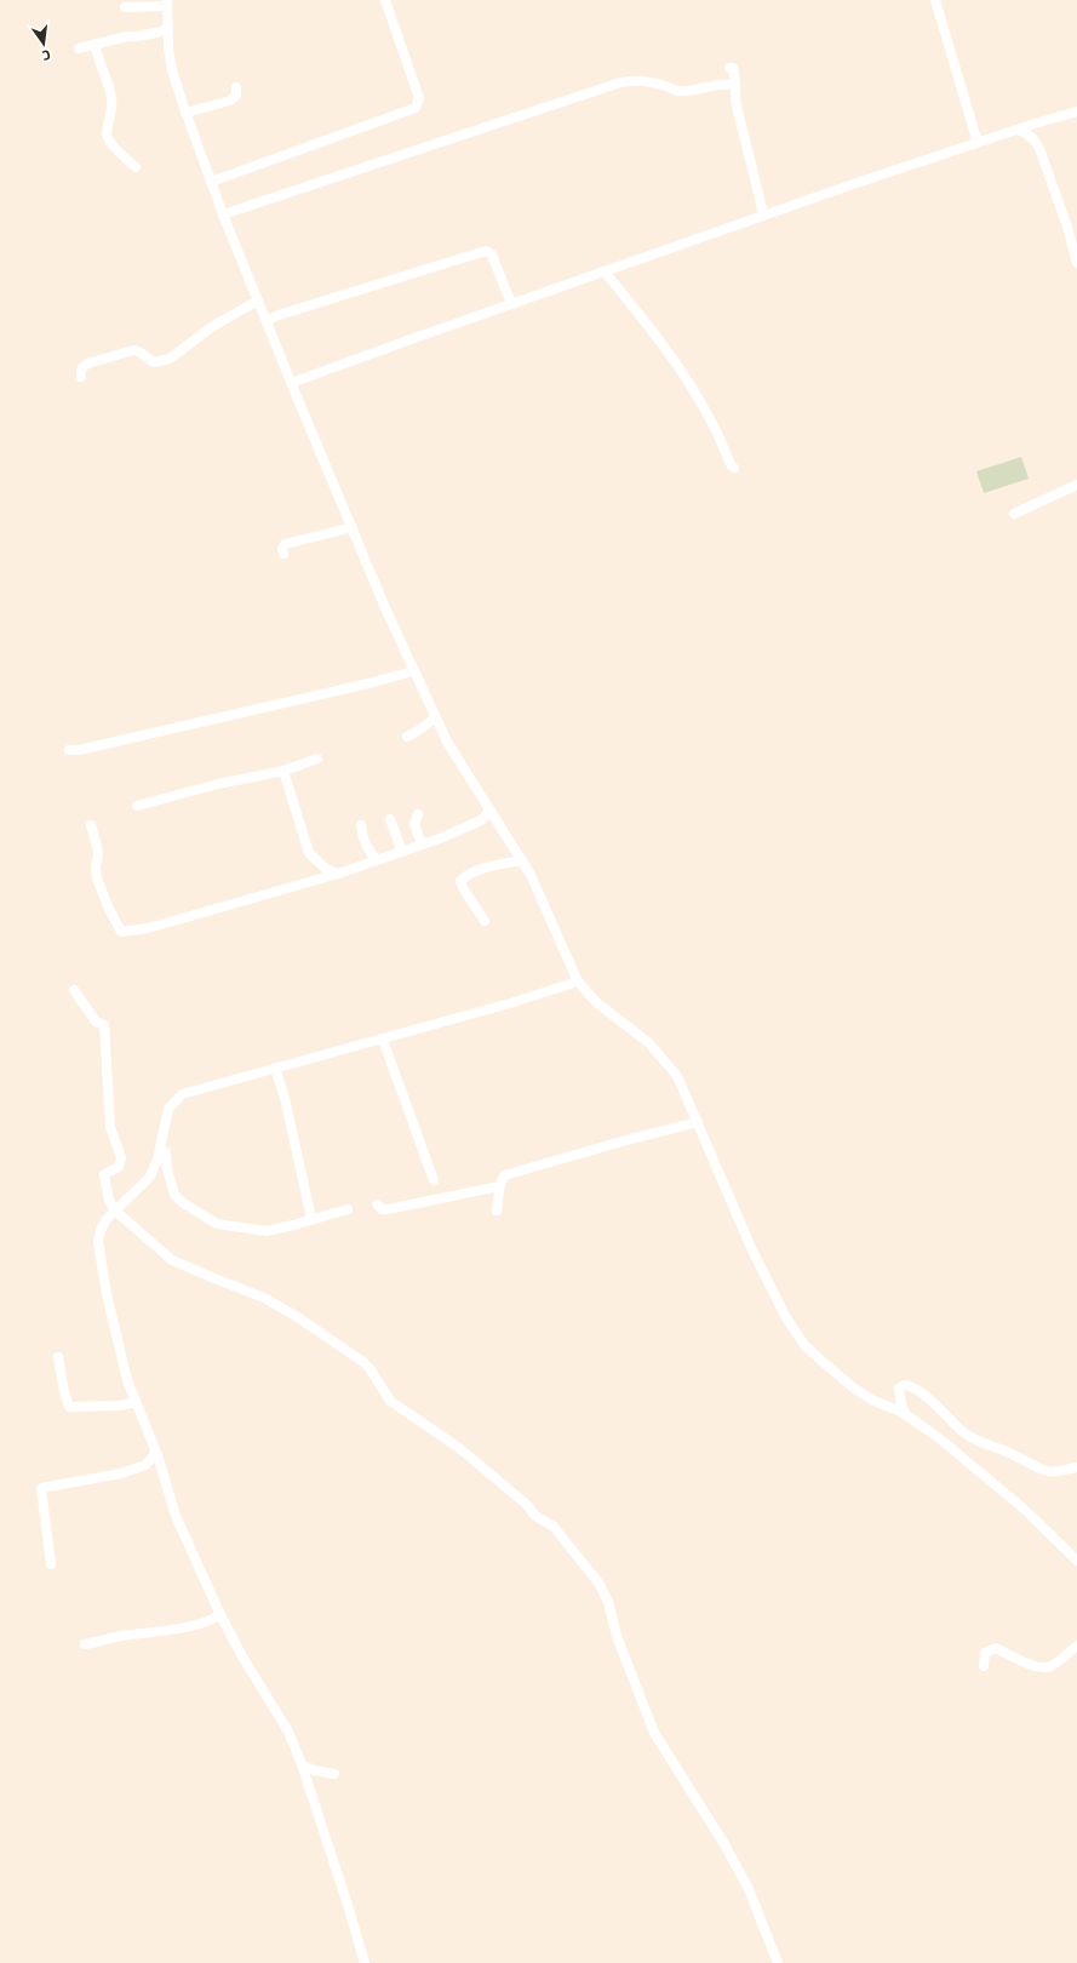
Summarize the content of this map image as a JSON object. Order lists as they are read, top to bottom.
{
  "north": "bottom"
}
